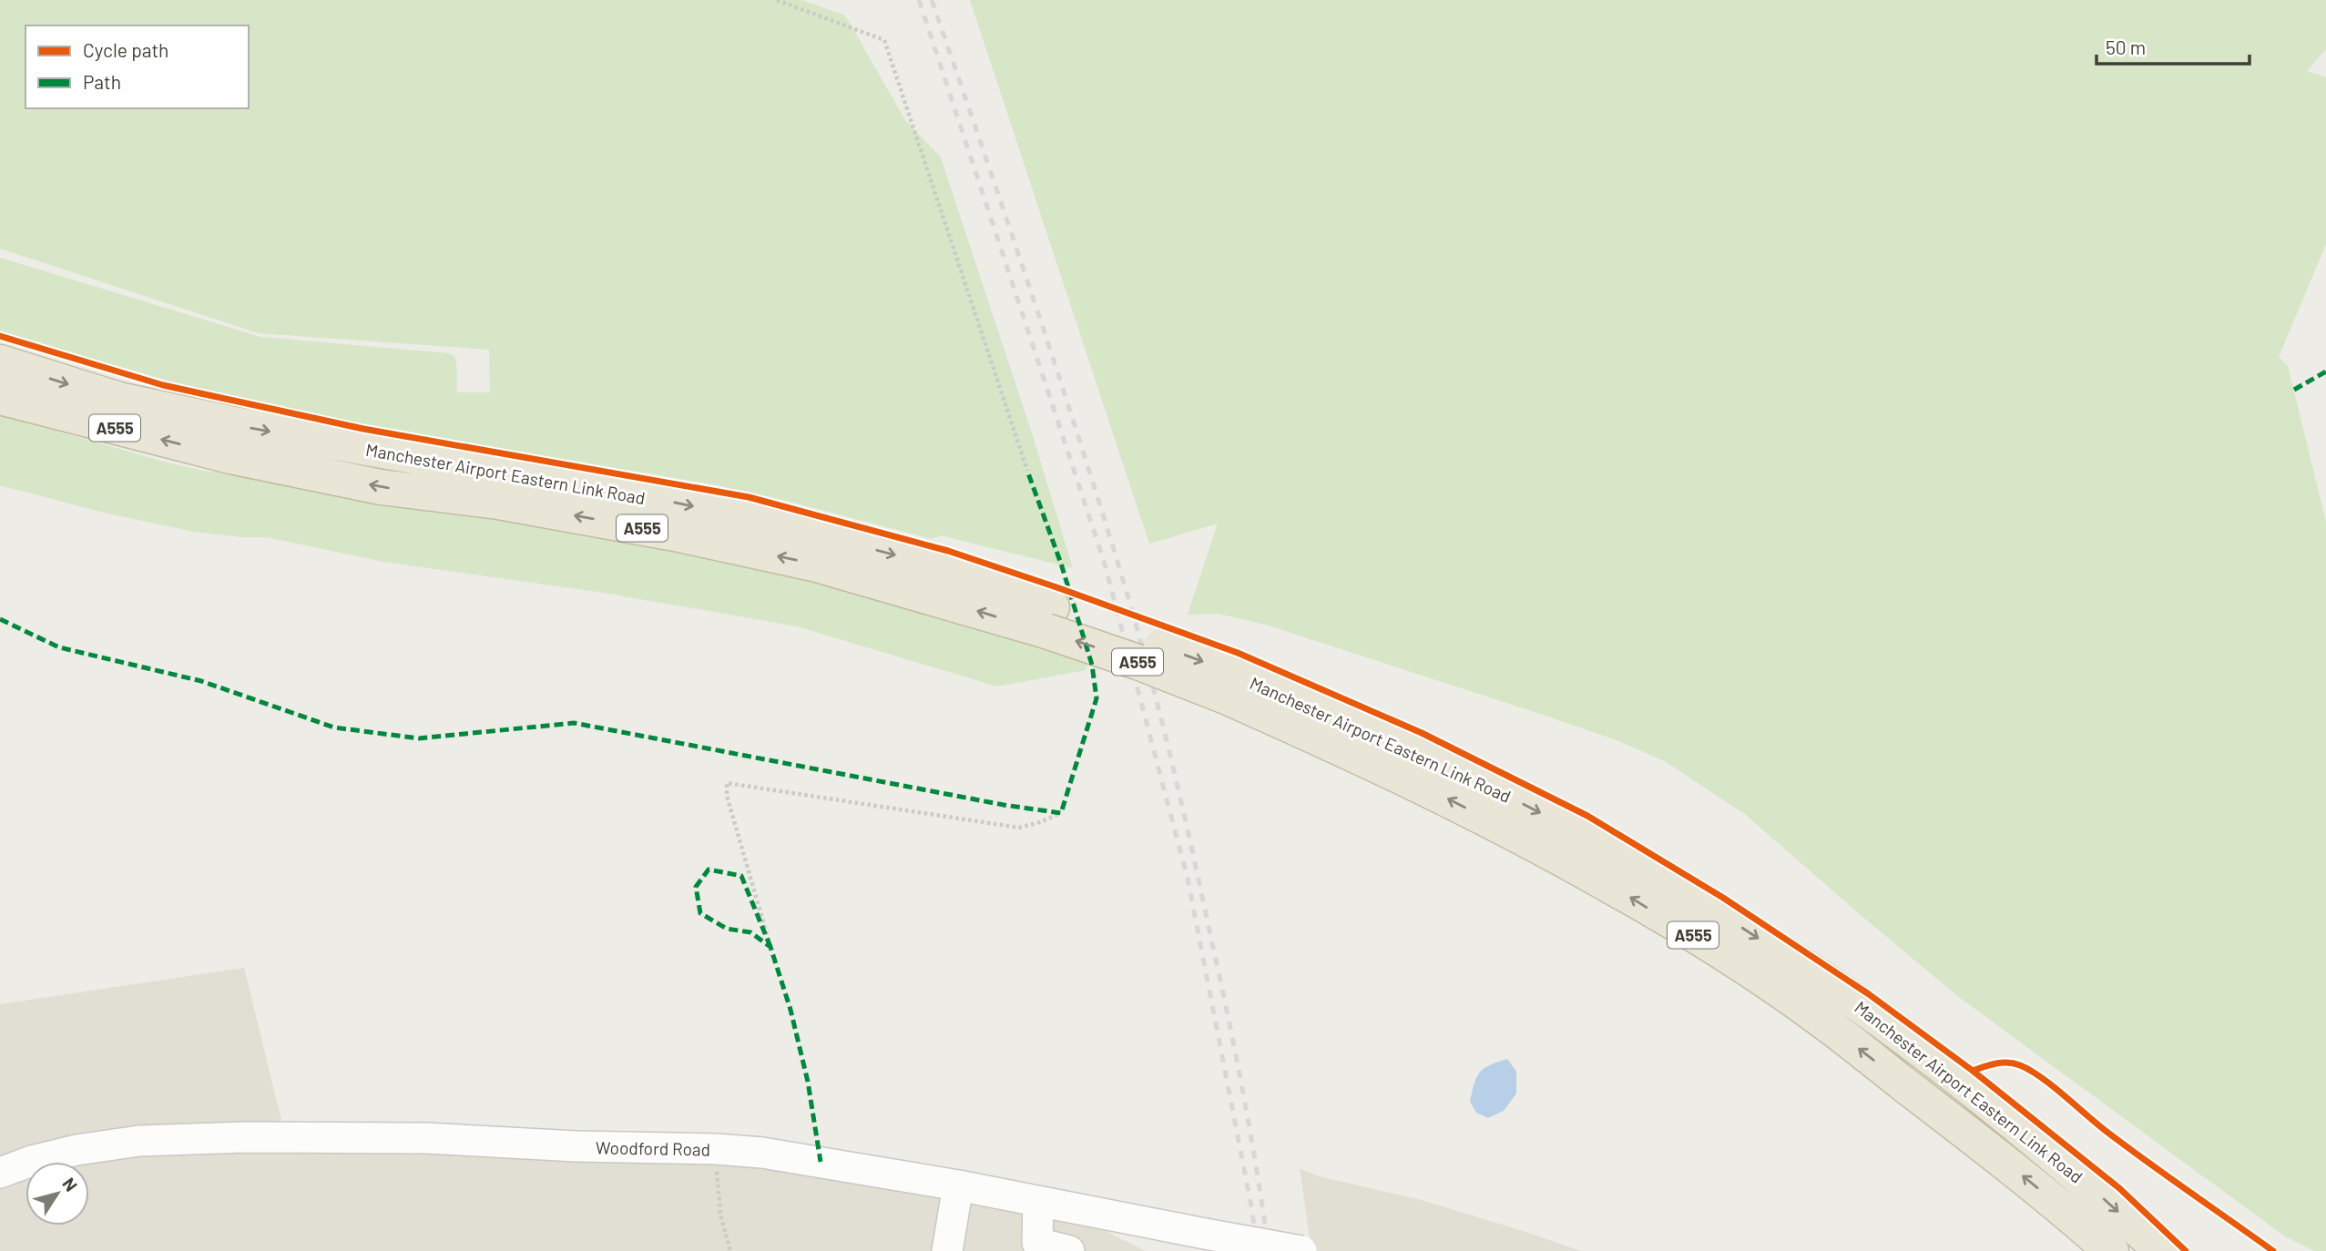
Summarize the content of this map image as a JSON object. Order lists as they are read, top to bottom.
{
  "streets": {
    "highway": ["A555", "Manchester Airport Eastern Link Road"],
    "street": ["Woodford Road"]
  },
  "legend": ["Cycle path", "Path"],
  "scale_bar": "50 m",
  "north": "top right"
}
